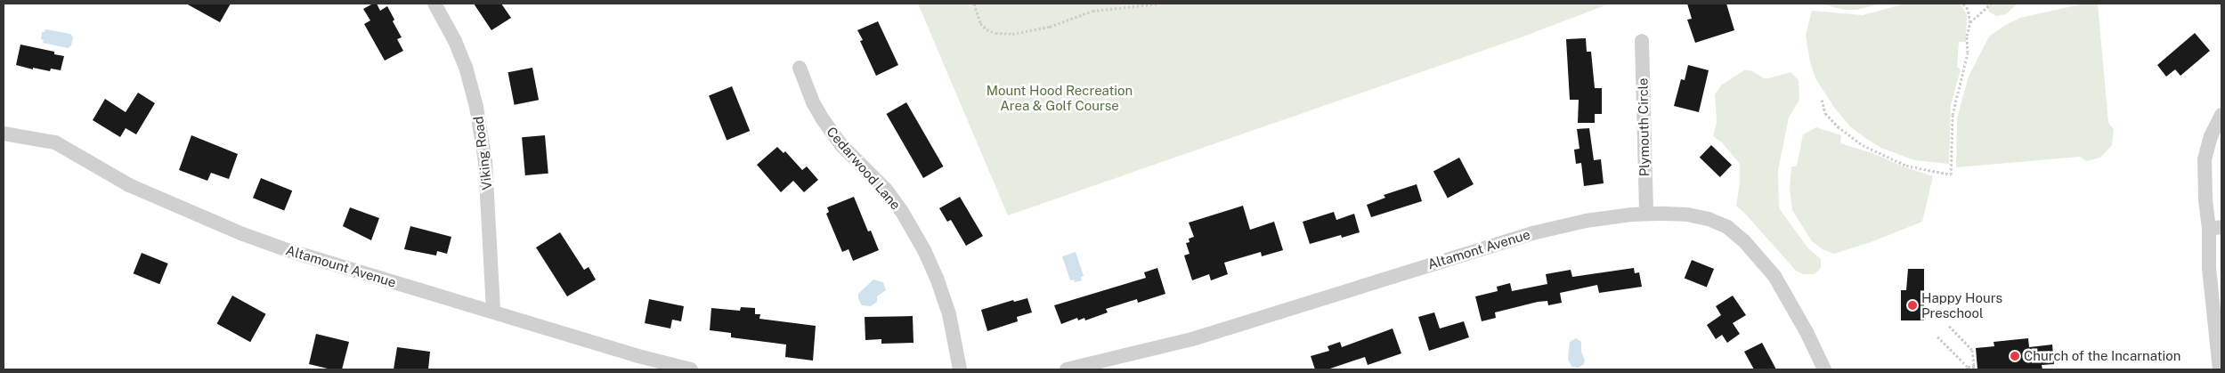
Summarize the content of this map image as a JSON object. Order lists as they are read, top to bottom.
{
  "streets": {
    "street": [
      "Plymouth Circle",
      "Viking Road",
      "Cedarwood Lane",
      "Altamont Avenue",
      "Altamount Avenue"
    ]
  },
  "crossings": [
    ["Plymouth Circle", "Altamont Avenue"],
    ["Viking Road", "Altamount Avenue"]
  ],
  "parks": ["Mount Hood Recreation Area & Golf Course"],
  "places": ["Happy Hours Preschool", "Church of the Incarnation"]
}
